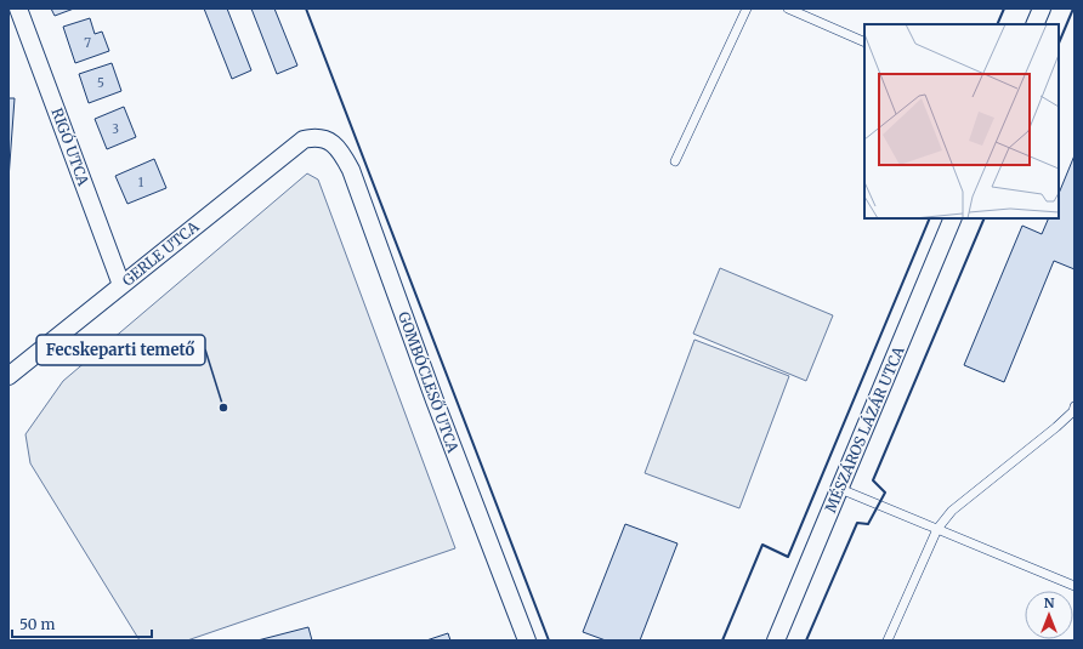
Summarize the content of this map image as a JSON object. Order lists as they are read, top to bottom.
{
  "streets": {
    "street": [
      "RIGÓ UTCA",
      "GERLE UTCA",
      "GOMBÓCLESŐ UTCA",
      "MÉSZÁROS LÁZÁR UTCA"
    ]
  },
  "crossings": [
    ["RIGÓ UTCA", "GERLE UTCA"],
    ["GERLE UTCA", "GOMBÓCLESŐ UTCA"]
  ],
  "places": ["Fecskeparti temető"],
  "house_numbers": [
    "7",
    "5",
    "3",
    "1"
  ],
  "scale_bar": "50 m",
  "north": "top"
}
